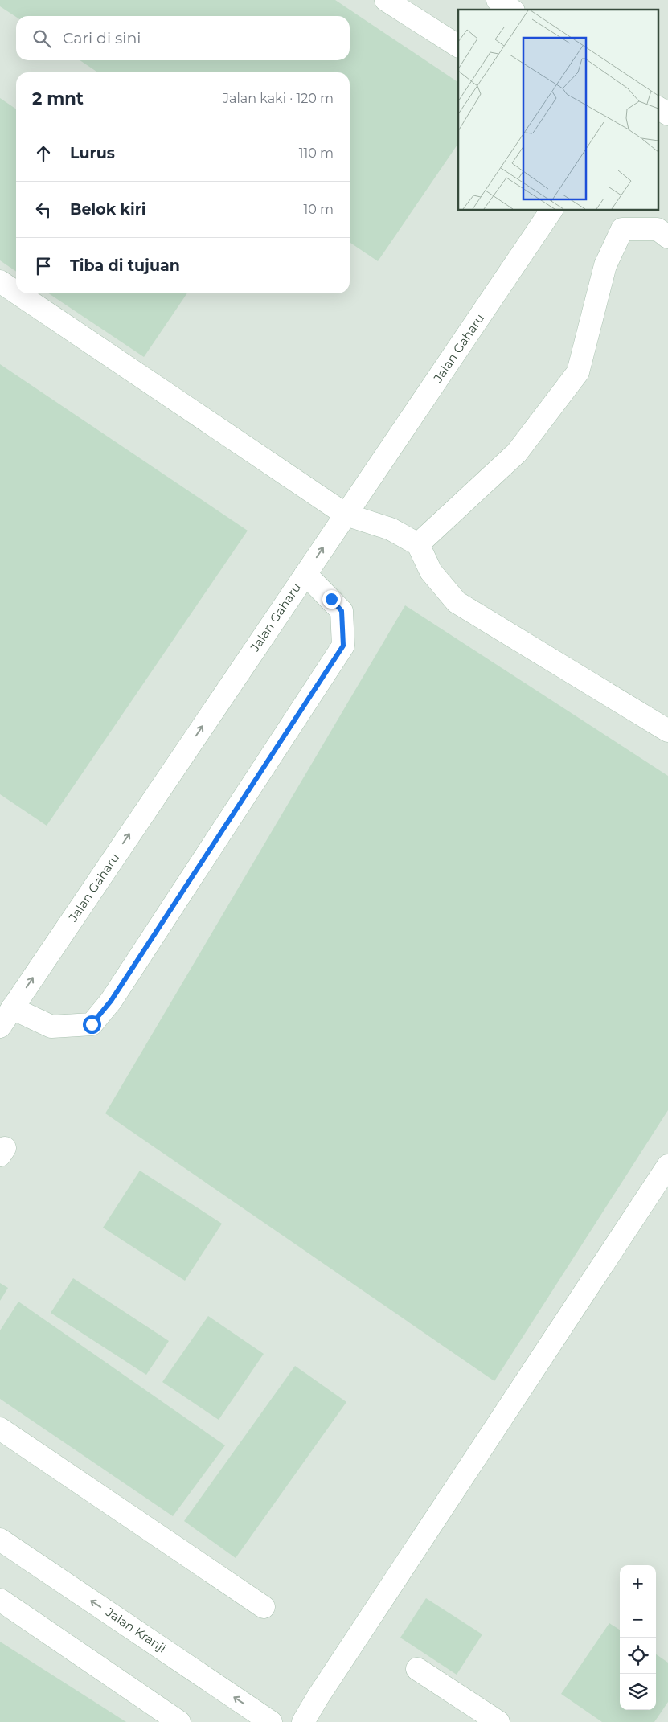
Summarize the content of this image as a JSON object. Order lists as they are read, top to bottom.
{
  "streets": {
    "street": ["Jalan Gaharu", "Jalan Kranji"]
  },
  "one_way": ["Jalan Gaharu"],
  "page": {
    "search": "Cari di sini",
    "heading": ["2 mnt", "Jalan kaki · 120 m"],
    "list": [
      ["Lurus", "110 m"],
      ["Belok kiri", "10 m"],
      "Tiba di tujuan"
    ],
    "map_buttons": ["+", "−"]
  }
}
